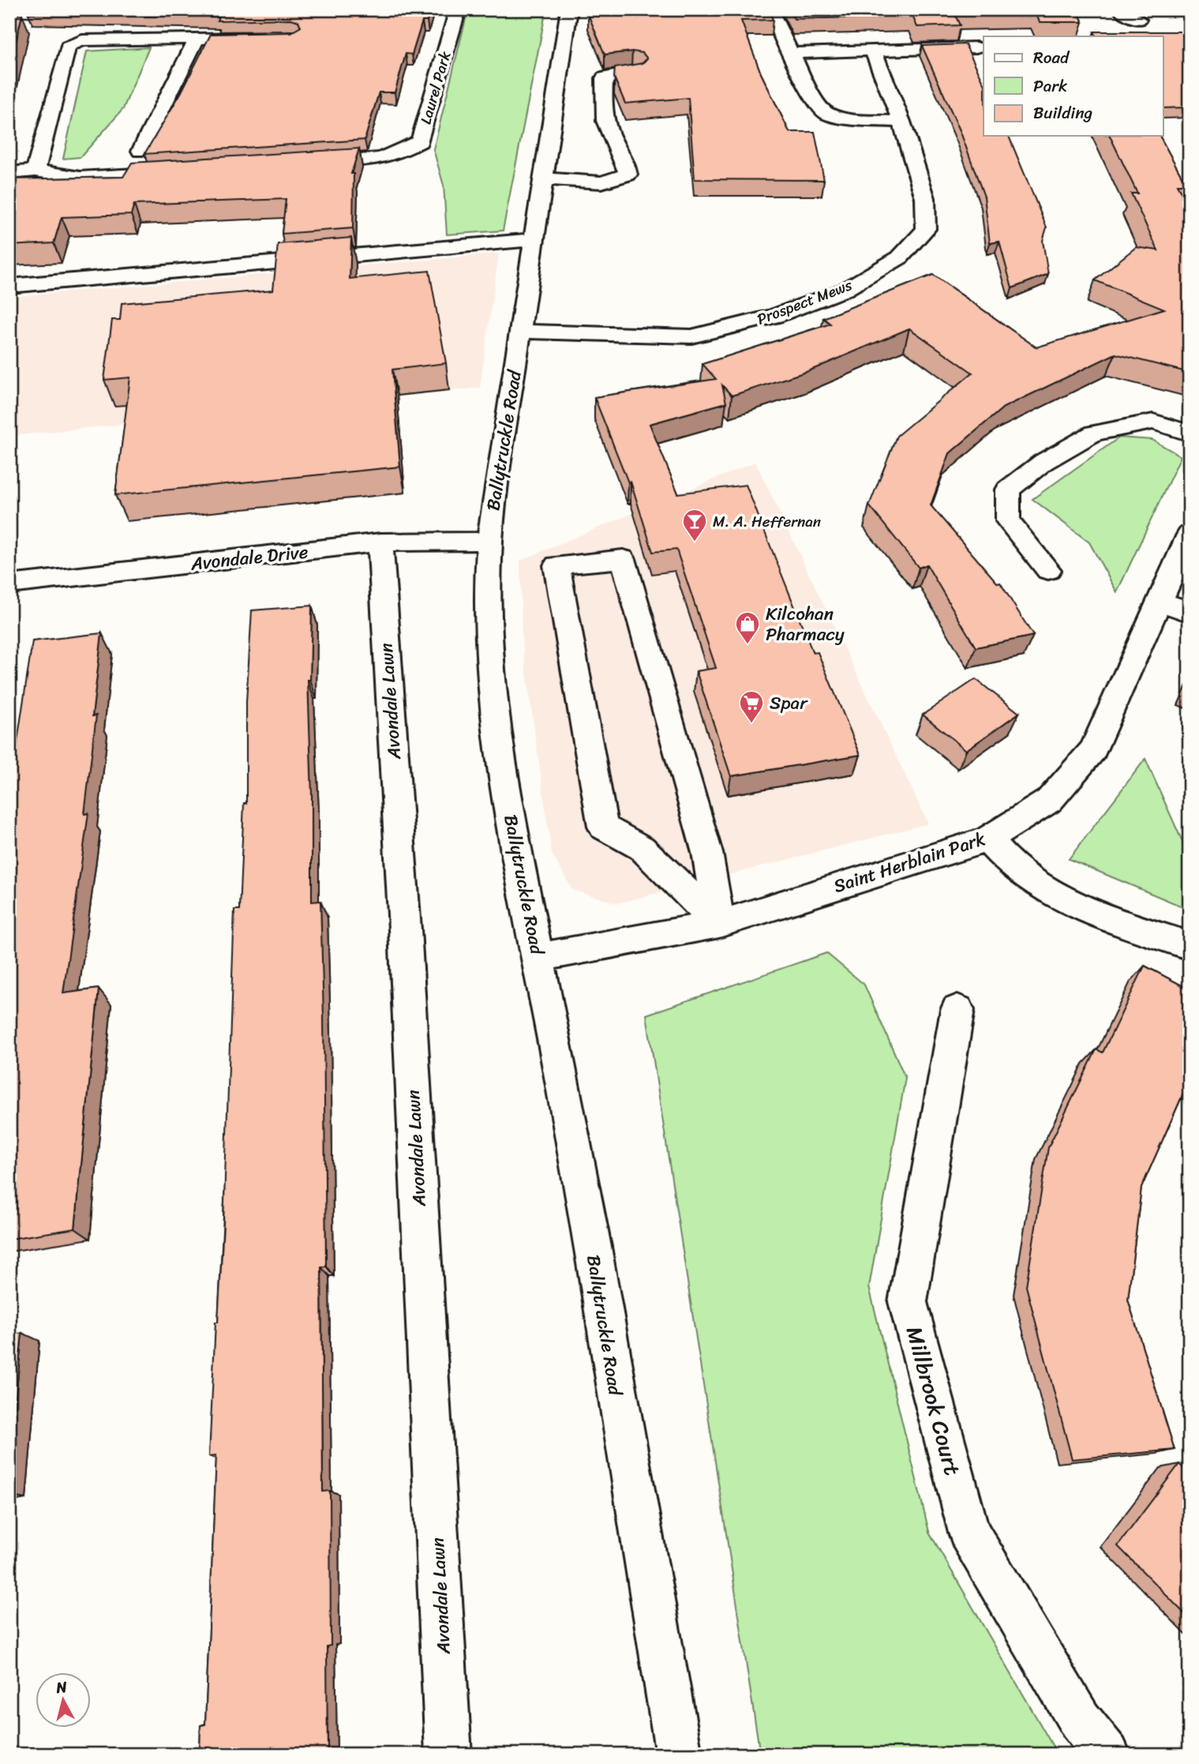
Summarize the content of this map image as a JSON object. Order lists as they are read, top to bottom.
{
  "streets": {
    "street": [
      "Laurel Park",
      "Prospect Mews",
      "Ballytruckle Road",
      "Avondale Drive",
      "Avondale Lawn",
      "Saint Herblain Park",
      "Millbrook Court"
    ]
  },
  "crossings": [
    ["Prospect Mews", "Ballytruckle Road"],
    ["Ballytruckle Road", "Avondale Drive"],
    ["Ballytruckle Road", "Saint Herblain Park"],
    ["Avondale Drive", "Avondale Lawn"]
  ],
  "places": {
    "bar": ["M. A. Heffernan"],
    "shop": ["Kilcohan Pharmacy"],
    "supermarket": ["Spar"]
  },
  "legend": ["Road", "Park", "Building"],
  "north": "top"
}
